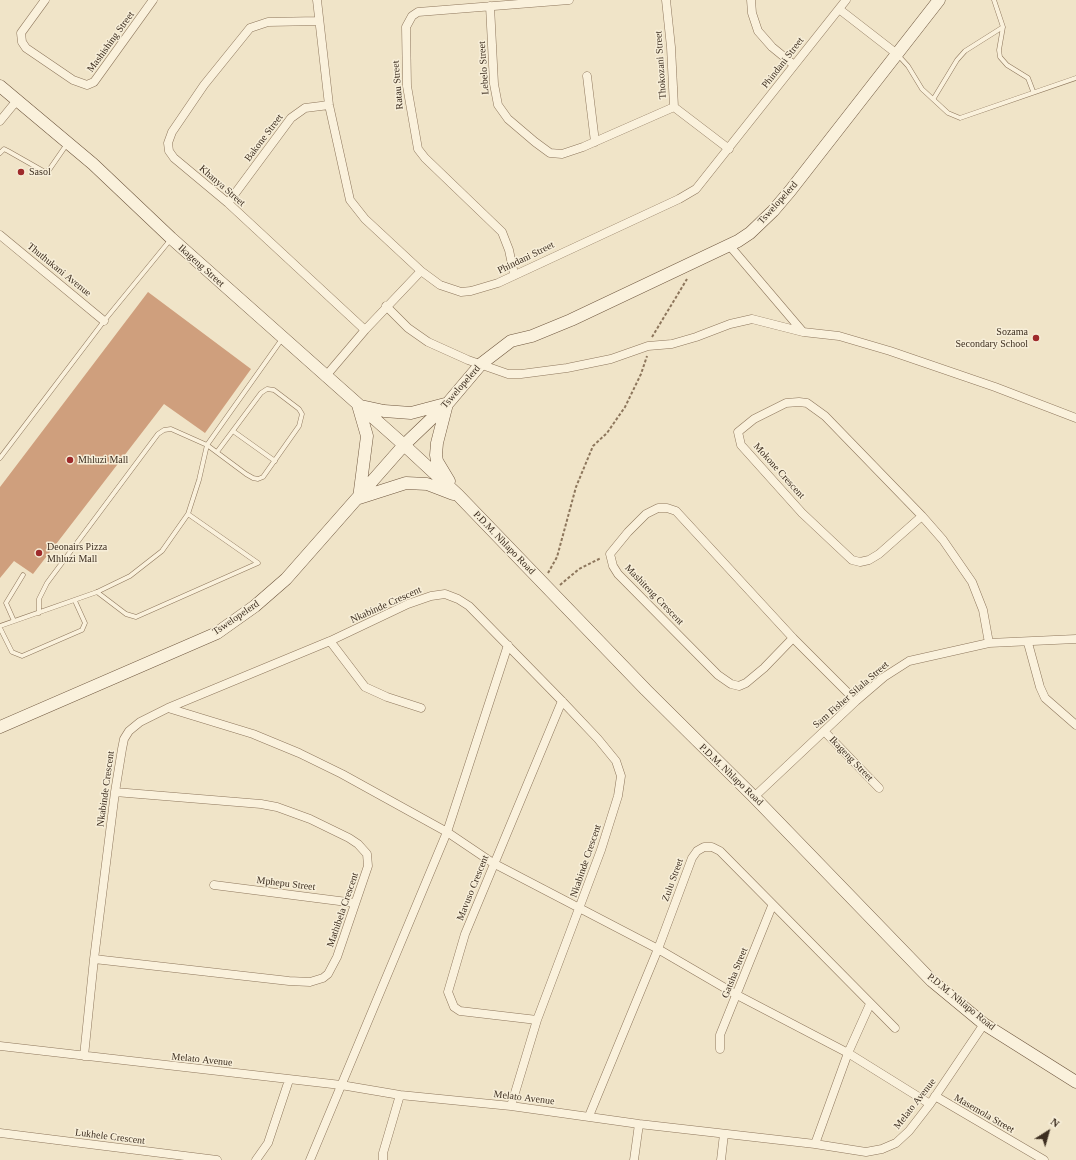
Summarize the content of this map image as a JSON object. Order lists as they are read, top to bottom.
{
  "streets": {
    "street": [
      "Mashishing Street",
      "Phindani Street",
      "Thokozani Street",
      "Lebelo Street",
      "Ratau Street",
      "Bakone Street",
      "Khanya Street",
      "Tswelopelerd",
      "Ikageng Street",
      "Thuthukani Avenue",
      "Mokone Crescent",
      "P.D.M. Nhlapo Road",
      "Mashiteng Crescent",
      "Nkabinde Crescent",
      "Sam Fisher Silala Street",
      "Zulu Street",
      "Mphepu Street",
      "Mavuso Crescent",
      "Mathibela Crescent",
      "Gatsha Street",
      "Melato Avenue",
      "Masemola Street",
      "Lukhele Crescent"
    ]
  },
  "crossings": [
    ["Phindani Street", "Thokozani Street"],
    ["Phindani Street", "Ratau Street"],
    ["Phindani Street", "Bakone Street"],
    ["Phindani Street", "Khanya Street"],
    ["Thokozani Street", "Lebelo Street"],
    ["Lebelo Street", "Ratau Street"],
    ["Bakone Street", "Khanya Street"],
    ["Tswelopelerd", "Ikageng Street"],
    ["Tswelopelerd", "P.D.M. Nhlapo Road"],
    ["Ikageng Street", "P.D.M. Nhlapo Road"],
    ["Ikageng Street", "Sam Fisher Silala Street"],
    ["Mokone Crescent", "Sam Fisher Silala Street"],
    ["P.D.M. Nhlapo Road", "Sam Fisher Silala Street"],
    ["P.D.M. Nhlapo Road", "Melato Avenue"],
    ["Nkabinde Crescent", "Mavuso Crescent"],
    ["Nkabinde Crescent", "Mathibela Crescent"],
    ["Nkabinde Crescent", "Melato Avenue"],
    ["Zulu Street", "Gatsha Street"],
    ["Zulu Street", "Melato Avenue"],
    ["Mphepu Street", "Mathibela Crescent"],
    ["Melato Avenue", "Masemola Street"]
  ],
  "places": [
    "Sasol",
    "Sozama Secondary School",
    "Mhluzi Mall",
    "Deonairs Pizza Mhluzi Mall"
  ],
  "north": "top right"
}
